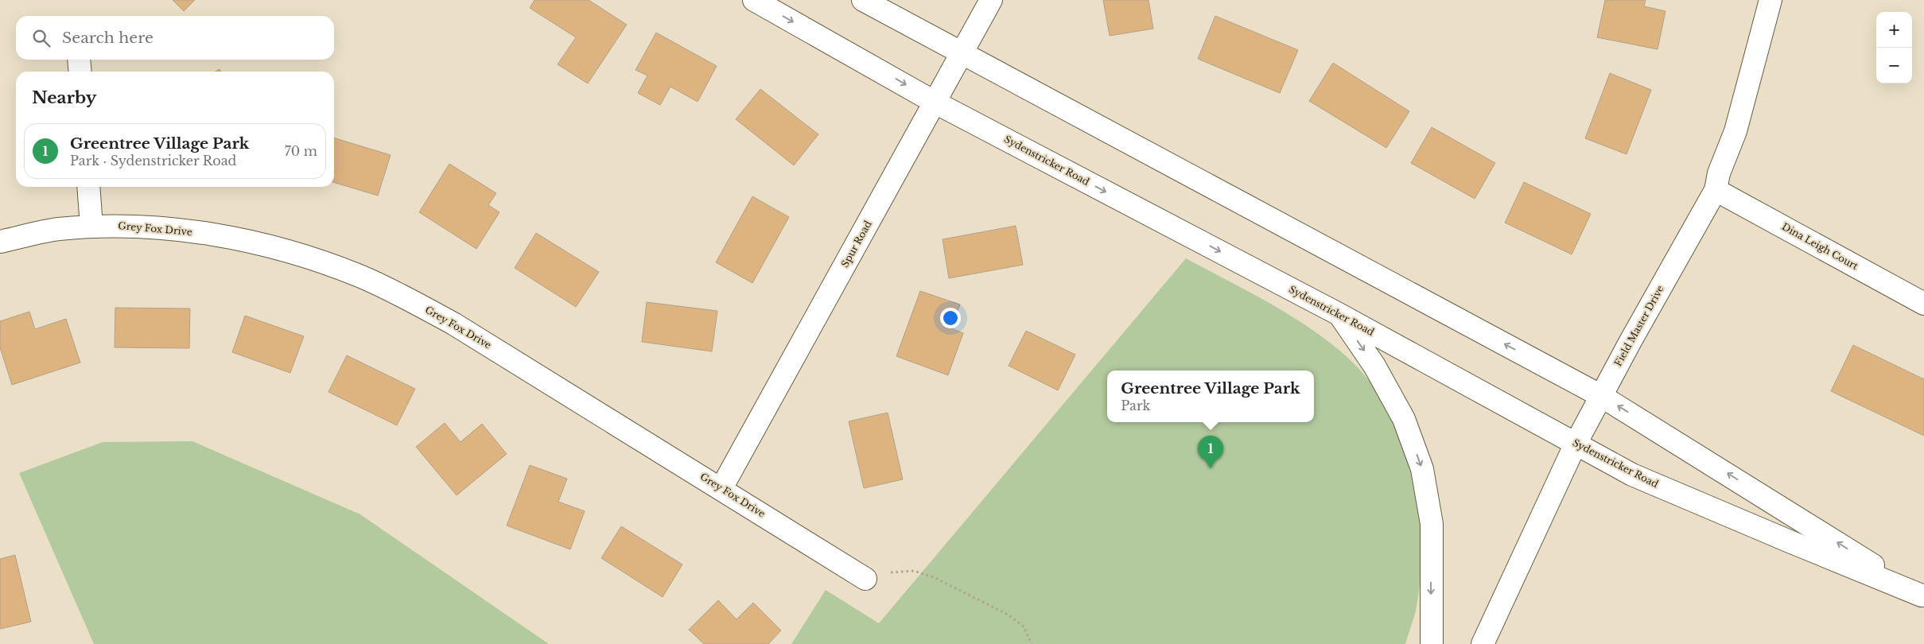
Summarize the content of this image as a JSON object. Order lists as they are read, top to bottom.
{
  "streets": {
    "main road": [
      "Sydenstricker Road",
      "Grey Fox Drive",
      "Spur Road",
      "Dina Leigh Court",
      "Field Master Drive"
    ]
  },
  "crossings": [
    ["Sydenstricker Road", "Spur Road"],
    ["Sydenstricker Road", "Field Master Drive"],
    ["Grey Fox Drive", "Spur Road"],
    ["Dina Leigh Court", "Field Master Drive"]
  ],
  "page": {
    "map_buttons": ["+", "−"],
    "search": "Search here",
    "heading": "Nearby",
    "list": [
      {
        "mark": "1",
        "name": "Greentree Village Park",
        "note": "Park · Sydenstricker Road",
        "value": "70 m"
      }
    ],
    "popup": ["Greentree Village Park", "Park"],
    "pins": "1"
  }
}
